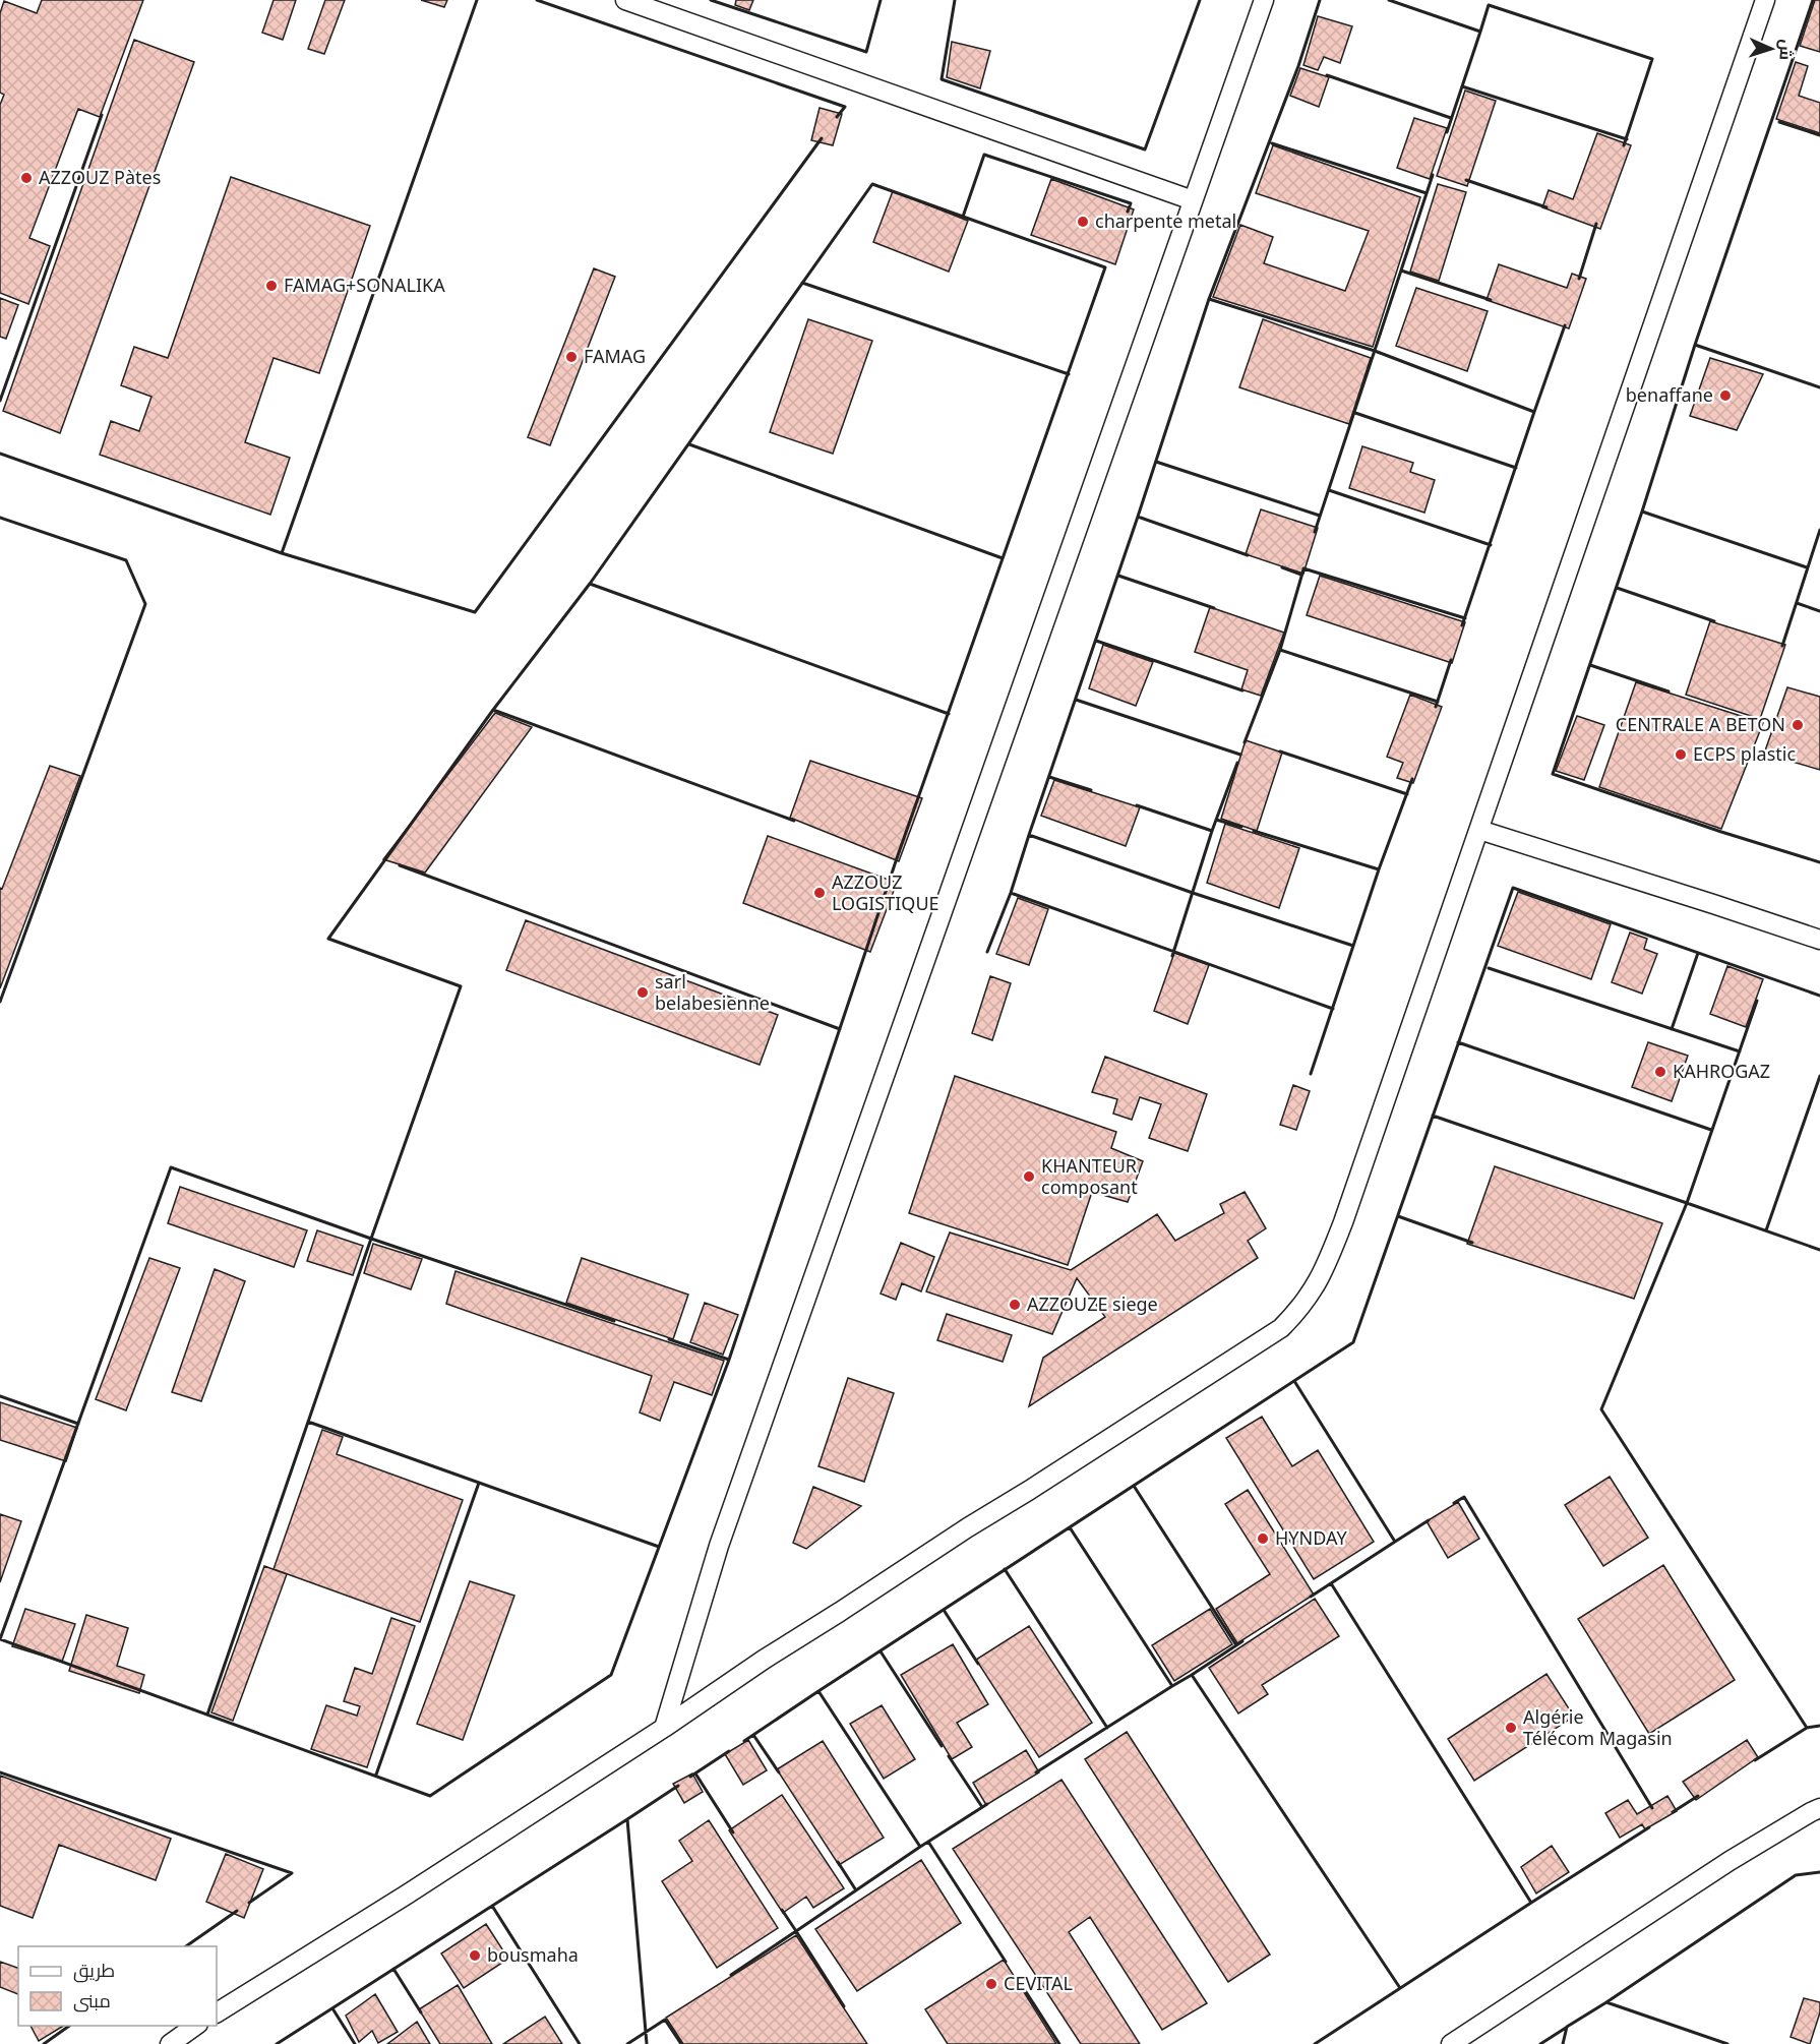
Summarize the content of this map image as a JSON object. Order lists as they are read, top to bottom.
{
  "places": [
    "AZZOUZ Pàtes",
    "charpente metal",
    "FAMAG+SONALIKA",
    "FAMAG",
    "benaffane",
    "CENTRALE A BETON",
    "ECPS plastic",
    "AZZOUZ LOGISTIQUE",
    "sarl belabesienne",
    "KAHROGAZ",
    "KHANTEUR composant",
    "AZZOUZE siege",
    "HYNDAY",
    "Algérie Télécom Magasin",
    "bousmaha",
    "CEVITAL"
  ],
  "legend": ["طريق", "مبنى"],
  "north": "right"
}
